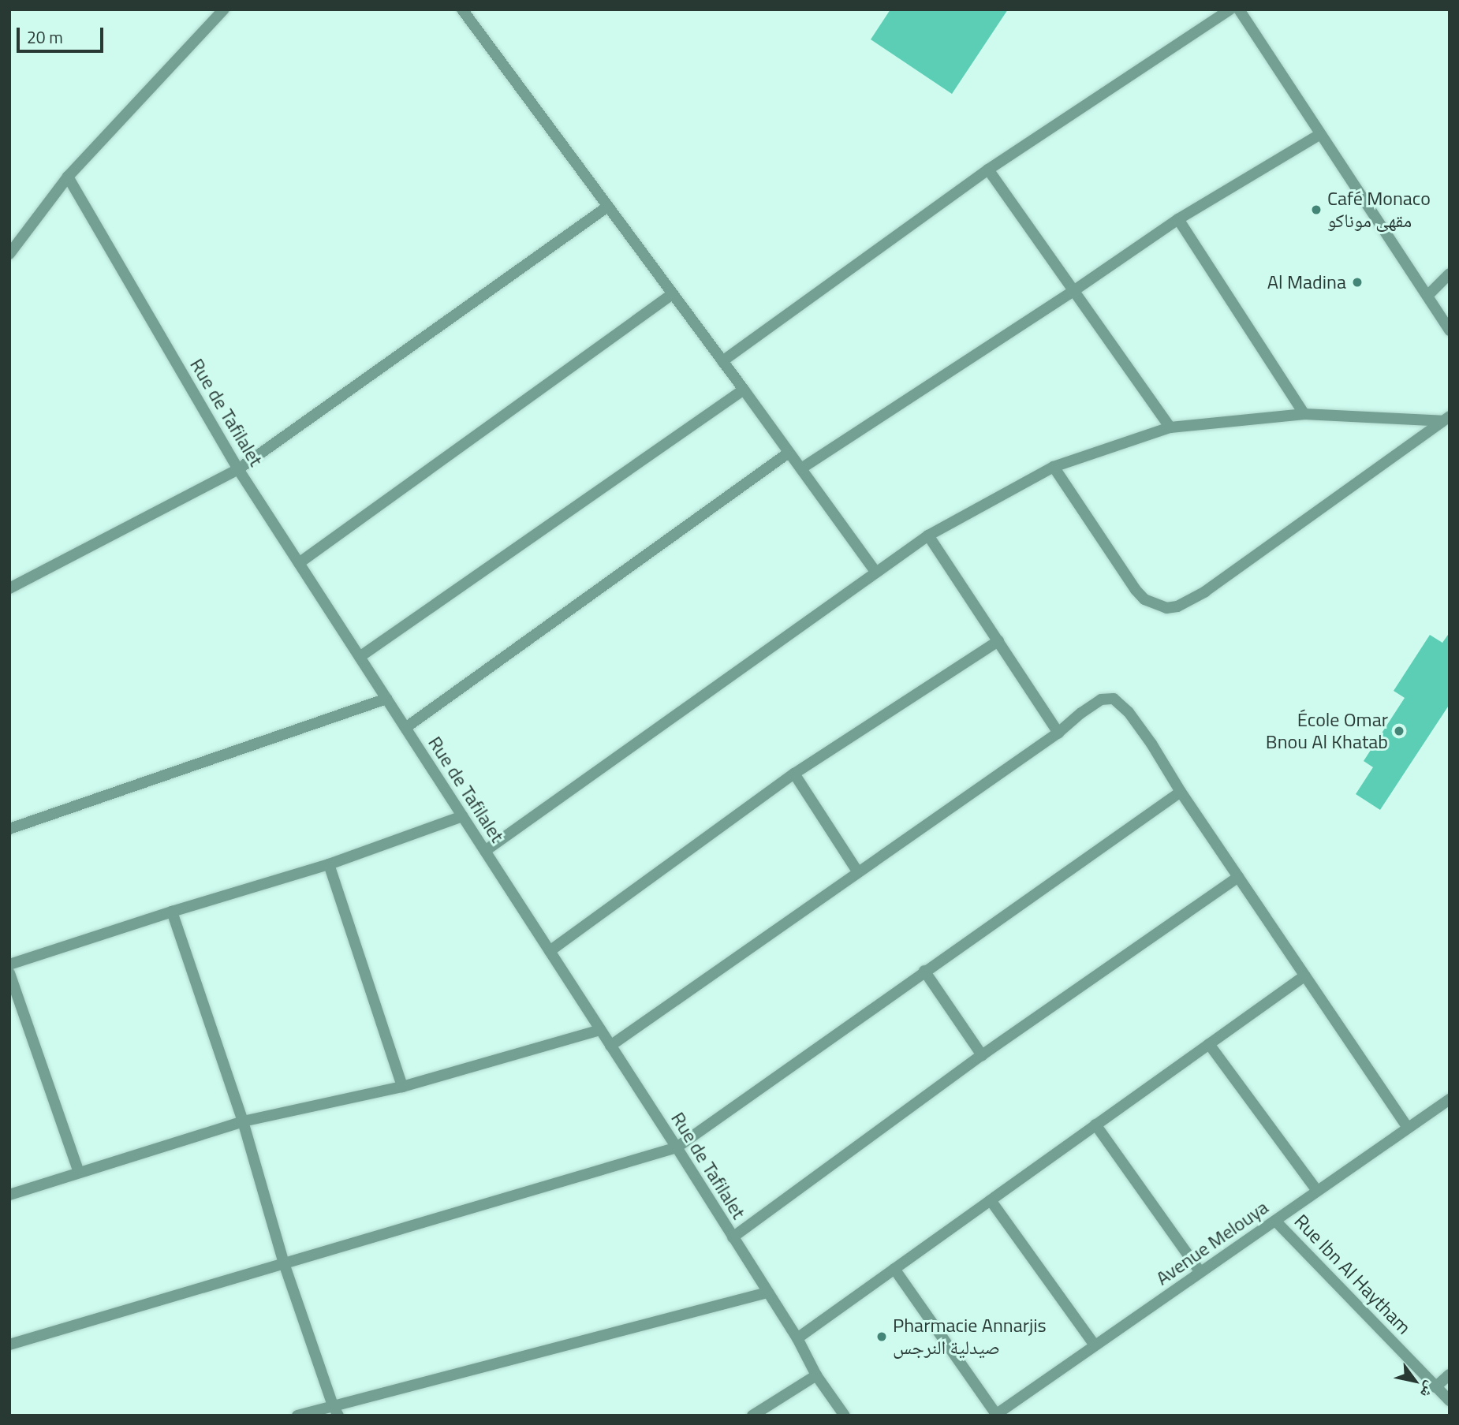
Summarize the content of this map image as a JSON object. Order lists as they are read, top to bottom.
{
  "streets": {
    "street": ["Rue de Tafilalet", "Avenue Melouya", "Rue Ibn Al Haytham"]
  },
  "crossings": [
    ["Avenue Melouya", "Rue Ibn Al Haytham"]
  ],
  "places": [
    "Café Monaco مقهى موناكو",
    "Al Madina",
    "École Omar Bnou Al Khatab",
    "Pharmacie Annarjis صيدلية النرجس"
  ],
  "scale_bar": "20 m",
  "north": "bottom right"
}
